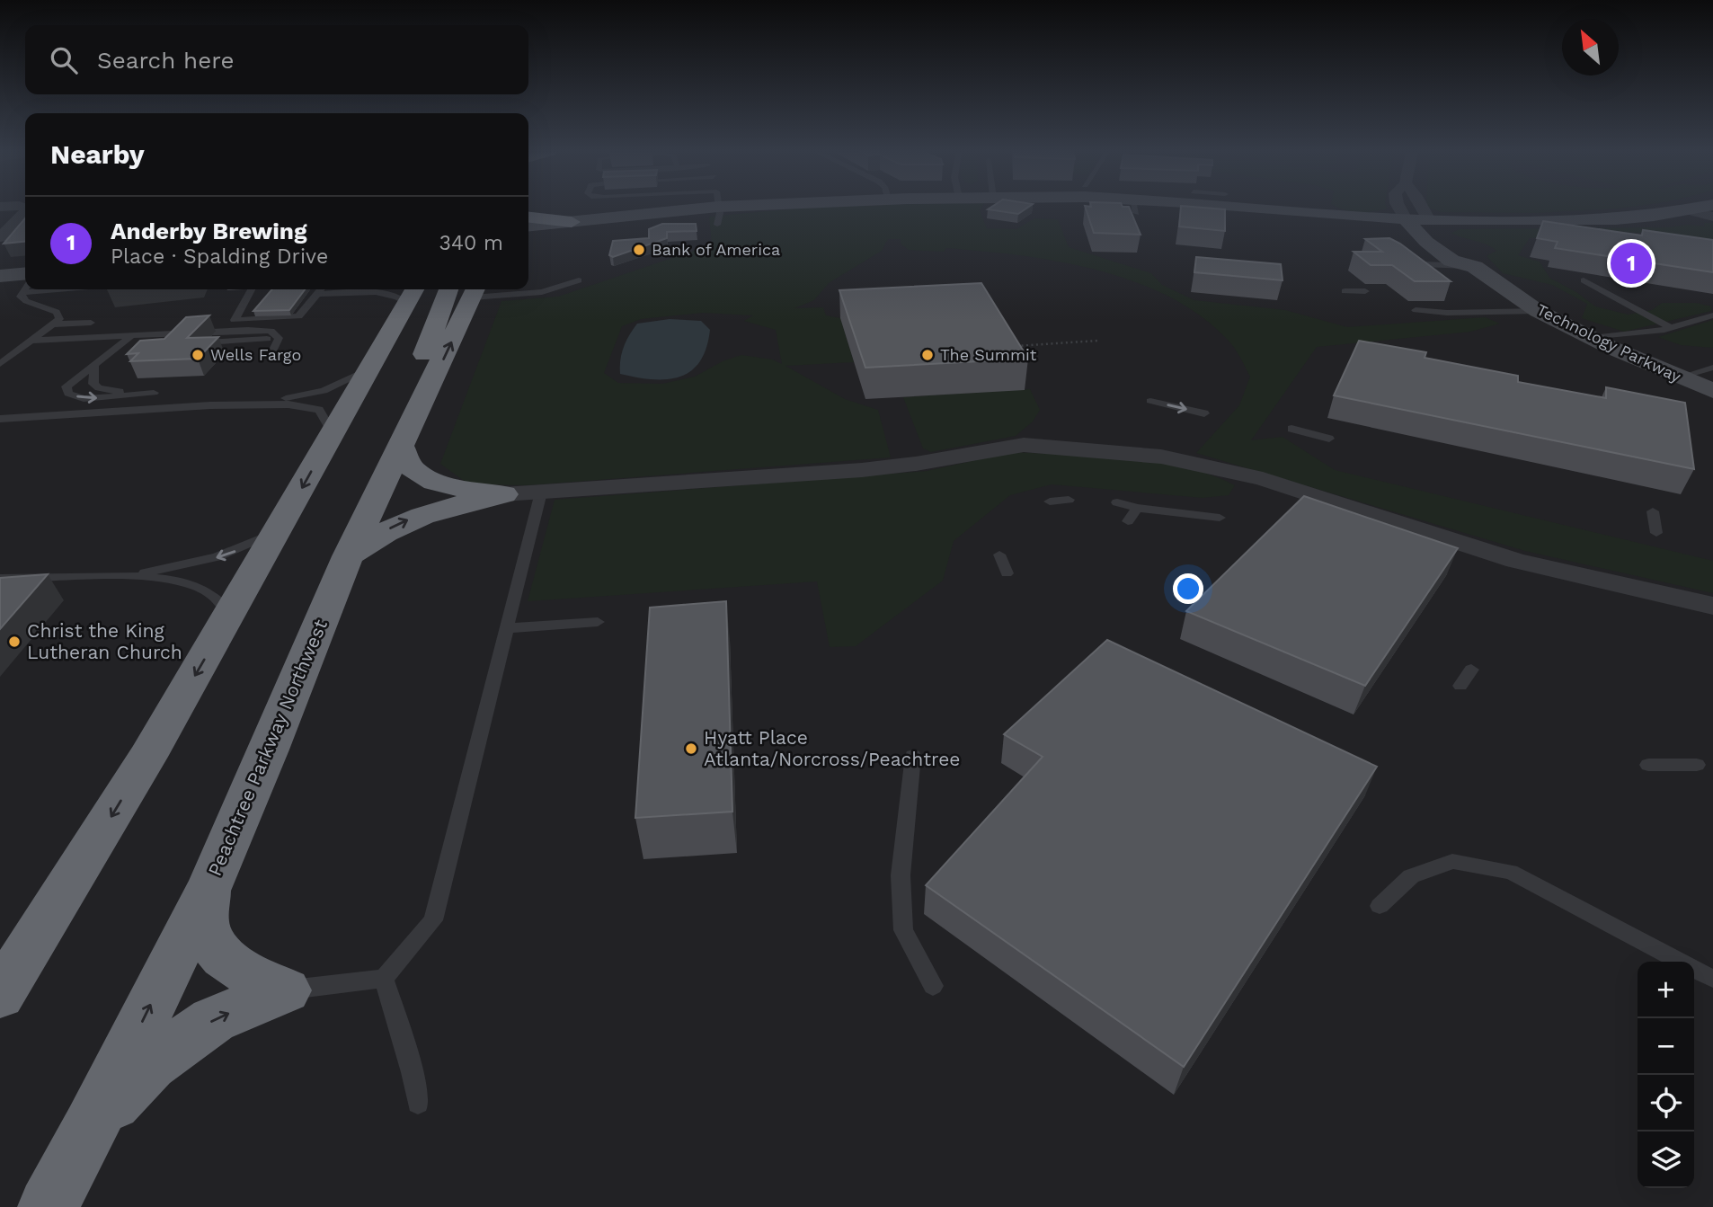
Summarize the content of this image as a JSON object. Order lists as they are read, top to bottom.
{
  "streets": {
    "highway": ["Peachtree Parkway Northwest"],
    "main road": ["Technology Parkway"]
  },
  "places": [
    "Bank of America",
    "Wells Fargo",
    "The Summit",
    "Christ the King Lutheran Church",
    "Hyatt Place Atlanta/Norcross/Peachtree"
  ],
  "north": "top left",
  "page": {
    "search": "Search here",
    "heading": "Nearby",
    "list": [
      {
        "mark": "1",
        "name": "Anderby Brewing",
        "note": "Place · Spalding Drive",
        "value": "340 m"
      }
    ],
    "pins": "1",
    "map_buttons": ["+", "−"]
  }
}
